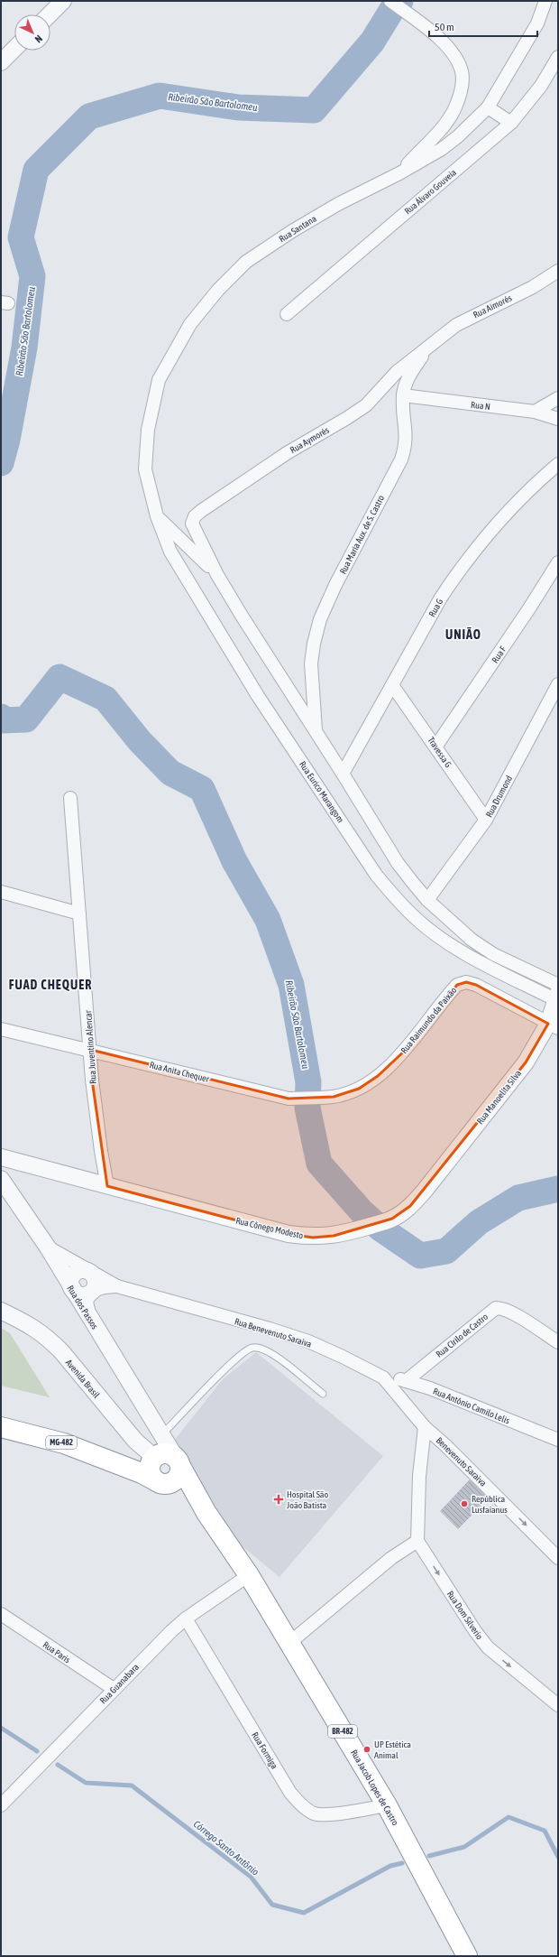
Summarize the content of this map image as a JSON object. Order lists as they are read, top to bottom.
{
  "streets": {
    "highway": ["MG-482", "BR-482", "Rua Jacob Lopes de Castro"],
    "street": [
      "Rua Álvaro Gouveia",
      "Rua Santana",
      "Rua Aimorés",
      "Rua N",
      "Rua Aymorés",
      "Rua Maria Aux. de S. Castro",
      "Rua G",
      "Rua F",
      "Travessa G",
      "Rua Eurico Marangom",
      "Rua Drumond",
      "Rua Raimundo da Paixão",
      "Rua Juventino Alencar",
      "Rua Anita Chequer",
      "Rua Manoelita Silva",
      "Rua Cônego Modesto",
      "Rua dos Passos",
      "Rua Benevenuto Saraiva",
      "Rua CIrilo de Castro",
      "Avenida Brasil",
      "Rua Antônio Camilo Lelis",
      "Benevenuto Saraiva",
      "Rua Dom Silverio",
      "Rua Paris",
      "Rua Guanabara",
      "Rua Formiga"
    ]
  },
  "crossings": [
    ["Rua Santana", "Rua Eurico Marangom"],
    ["Rua Aimorés", "Rua Aymorés"],
    ["Rua Aimorés", "Rua Maria Aux. de S. Castro"],
    ["Rua N", "Rua Maria Aux. de S. Castro"],
    ["Rua Aymorés", "Rua Maria Aux. de S. Castro"],
    ["Rua G", "Travessa G"],
    ["Rua F", "Travessa G"],
    ["Travessa G", "Rua Drumond"],
    ["Rua Eurico Marangom", "Rua Manoelita Silva"],
    ["Rua Raimundo da Paixão", "Rua Anita Chequer"],
    ["Rua Raimundo da Paixão", "Rua Manoelita Silva"],
    ["Rua Juventino Alencar", "Rua Anita Chequer"],
    ["Rua Juventino Alencar", "Rua Cônego Modesto"],
    ["Rua Manoelita Silva", "Rua Cônego Modesto"],
    ["Rua dos Passos", "Avenida Brasil"],
    ["Rua dos Passos", "MG-482"],
    ["Rua dos Passos", "Rua Jacob Lopes de Castro"],
    ["Rua Benevenuto Saraiva", "Rua Antônio Camilo Lelis"],
    ["Rua Benevenuto Saraiva", "Benevenuto Saraiva"],
    ["Rua CIrilo de Castro", "Rua Antônio Camilo Lelis"],
    ["Avenida Brasil", "MG-482"],
    ["Avenida Brasil", "Rua Jacob Lopes de Castro"],
    ["MG-482", "Rua Jacob Lopes de Castro"],
    ["Rua Paris", "Rua Guanabara"],
    ["Rua Guanabara", "Rua Formiga"],
    ["Rua Guanabara", "Rua Jacob Lopes de Castro"],
    ["Rua Formiga", "Rua Jacob Lopes de Castro"]
  ],
  "one_way": ["Benevenuto Saraiva", "Rua Dom Silverio"],
  "districts": ["UNIÃO", "FUAD CHEQUER"],
  "water": ["Ribeirão São Bartolomeu", "Córrego Santo Antônio"],
  "places": {
    "health": ["Hospital São João Batista"],
    "other": ["República Lusfaianus", "UP Estética Animal"]
  },
  "scale_bar": "50 m",
  "north": "bottom right"
}
